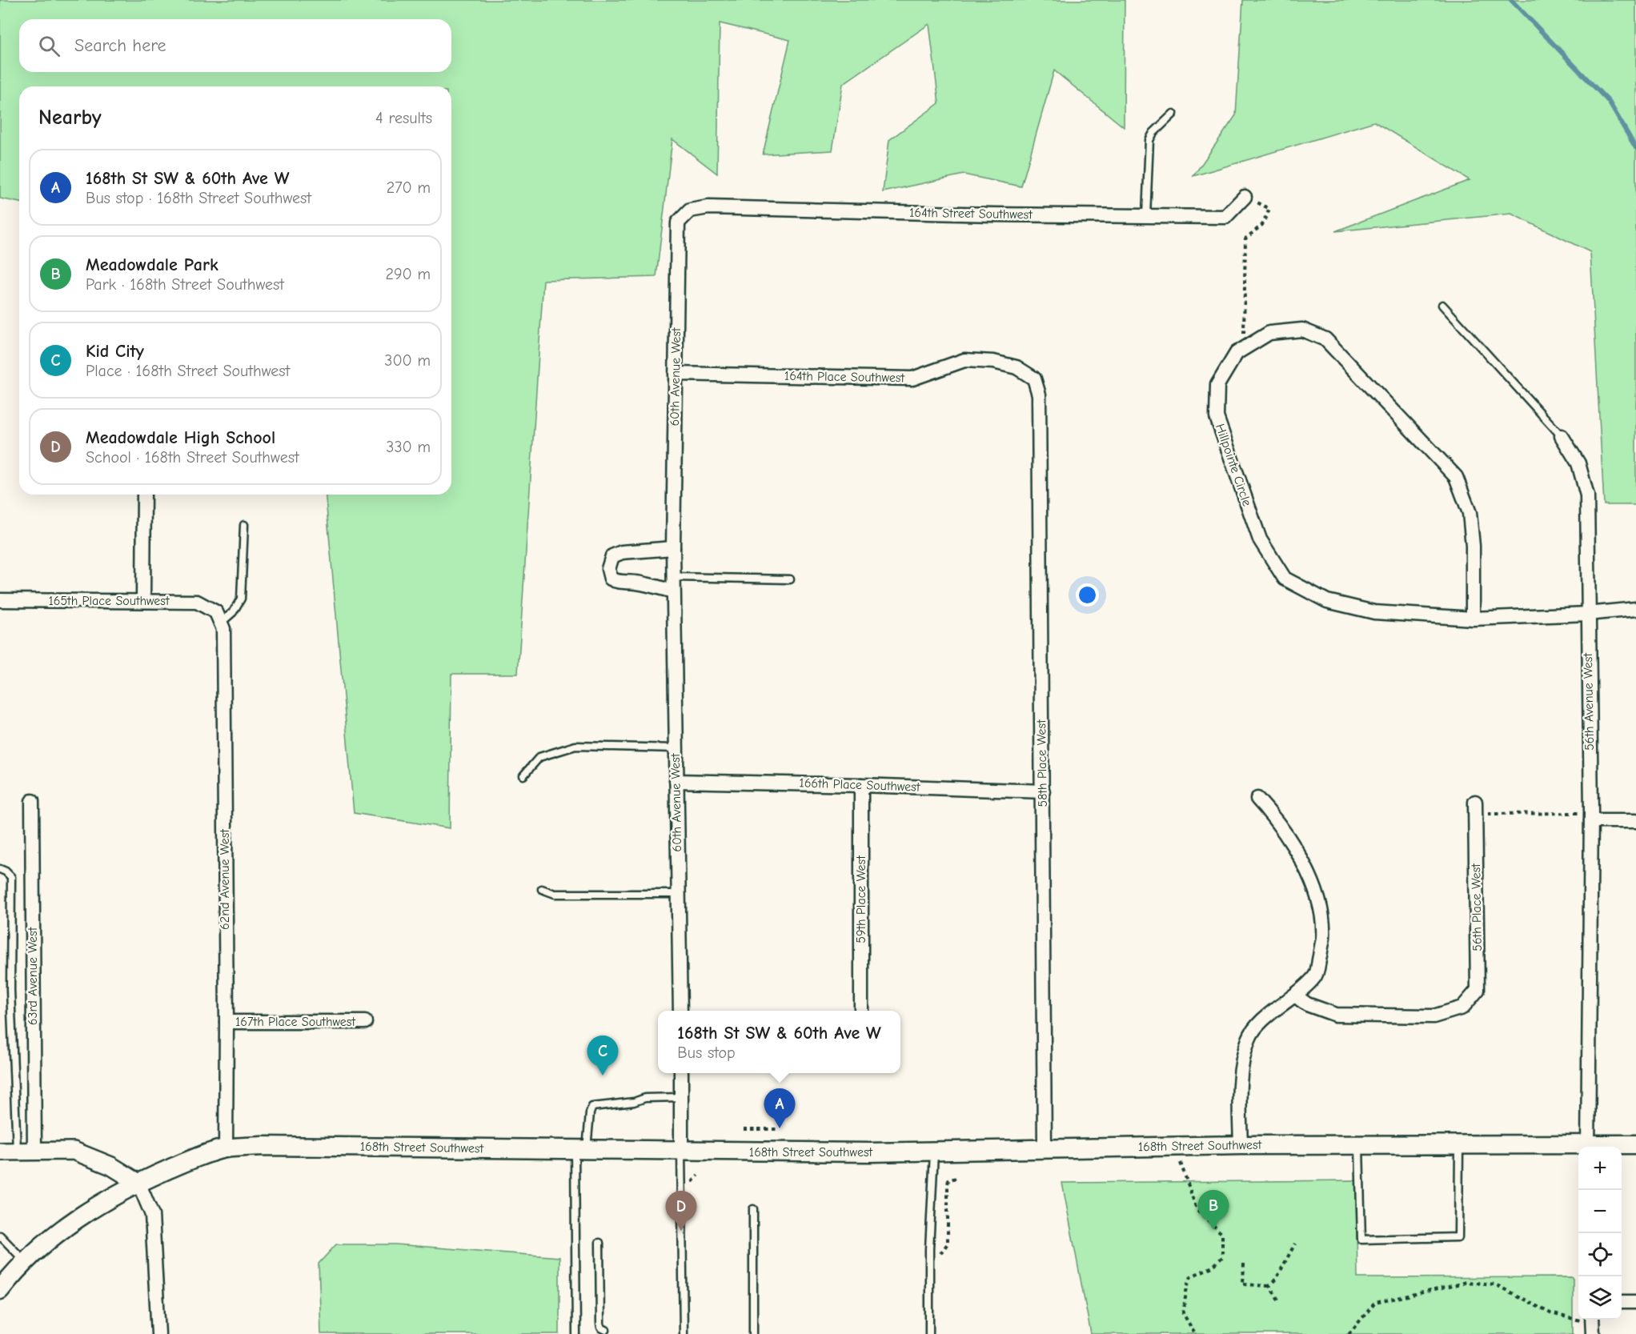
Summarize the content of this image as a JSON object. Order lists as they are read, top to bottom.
{
  "streets": {
    "main road": ["168th Street Southwest"],
    "street": [
      "164th Street Southwest",
      "60th Avenue West",
      "164th Place Southwest",
      "Hillpointe Circle",
      "165th Place Southwest",
      "56th Avenue West",
      "58th Place West",
      "166th Place Southwest",
      "62nd Avenue West",
      "59th Place West",
      "56th Place West",
      "63rd Avenue West",
      "167th Place Southwest"
    ]
  },
  "crossings": [
    ["164th Street Southwest", "60th Avenue West"],
    ["60th Avenue West", "164th Place Southwest"],
    ["60th Avenue West", "166th Place Southwest"],
    ["164th Place Southwest", "58th Place West"],
    ["Hillpointe Circle", "56th Avenue West"],
    ["165th Place Southwest", "62nd Avenue West"],
    ["56th Avenue West", "168th Street Southwest"],
    ["58th Place West", "166th Place Southwest"],
    ["58th Place West", "168th Street Southwest"],
    ["166th Place Southwest", "59th Place West"],
    ["62nd Avenue West", "167th Place Southwest"],
    ["62nd Avenue West", "168th Street Southwest"]
  ],
  "page": {
    "search": "Search here",
    "heading": ["Nearby", "4 results"],
    "list": [
      {
        "mark": "A",
        "name": "168th St SW & 60th Ave W",
        "note": "Bus stop · 168th Street Southwest",
        "value": "270 m"
      },
      {
        "mark": "B",
        "name": "Meadowdale Park",
        "note": "Park · 168th Street Southwest",
        "value": "290 m"
      },
      {
        "mark": "C",
        "name": "Kid City",
        "note": "Place · 168th Street Southwest",
        "value": "300 m"
      },
      {
        "mark": "D",
        "name": "Meadowdale High School",
        "note": "School · 168th Street Southwest",
        "value": "330 m"
      }
    ],
    "popup": ["168th St SW & 60th Ave W", "Bus stop"],
    "pins": [
      "C",
      "A",
      "B",
      "D"
    ],
    "map_buttons": ["+", "−"]
  }
}
